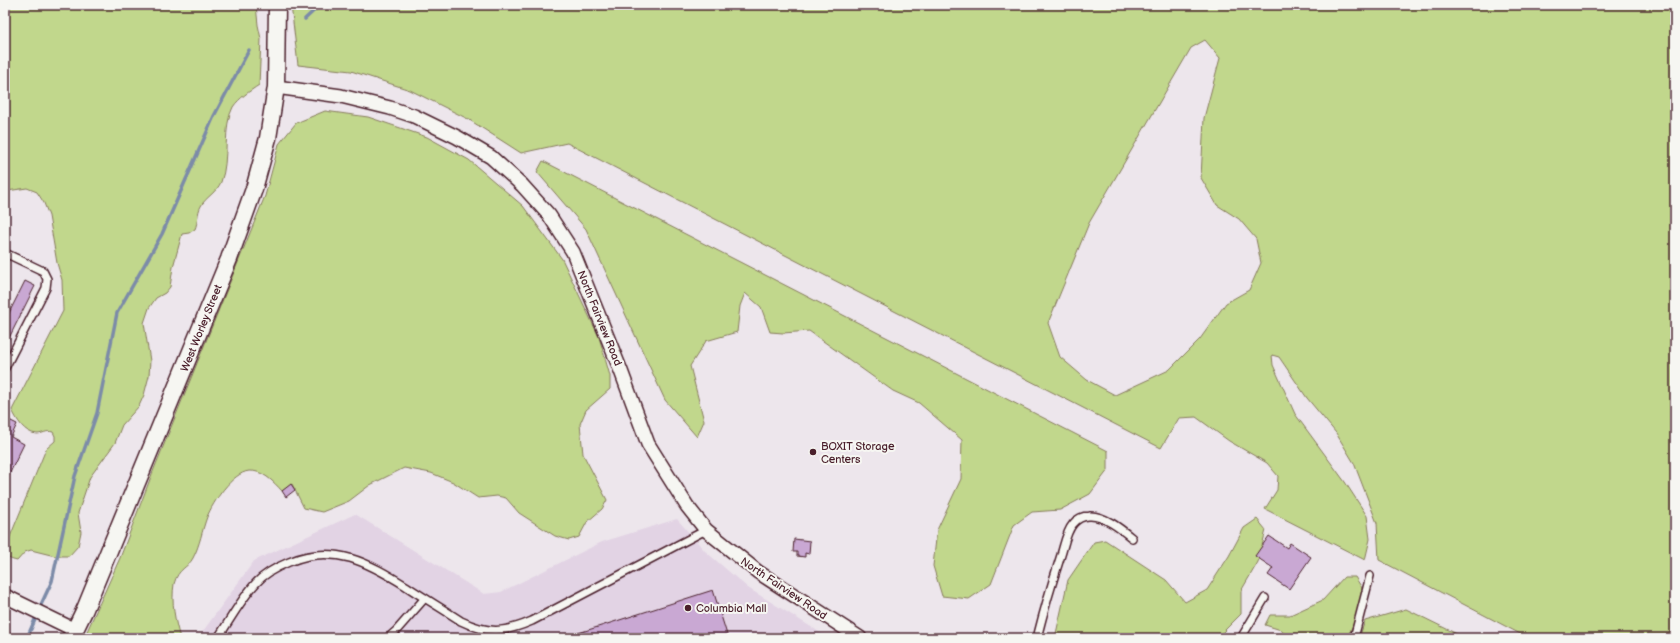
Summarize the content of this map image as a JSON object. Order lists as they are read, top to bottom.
{
  "streets": {
    "street": ["North Fairview Road", "West Worley Street"]
  },
  "crossings": [
    ["North Fairview Road", "West Worley Street"]
  ],
  "places": ["BOXIT Storage Centers", "Columbia Mall"]
}
